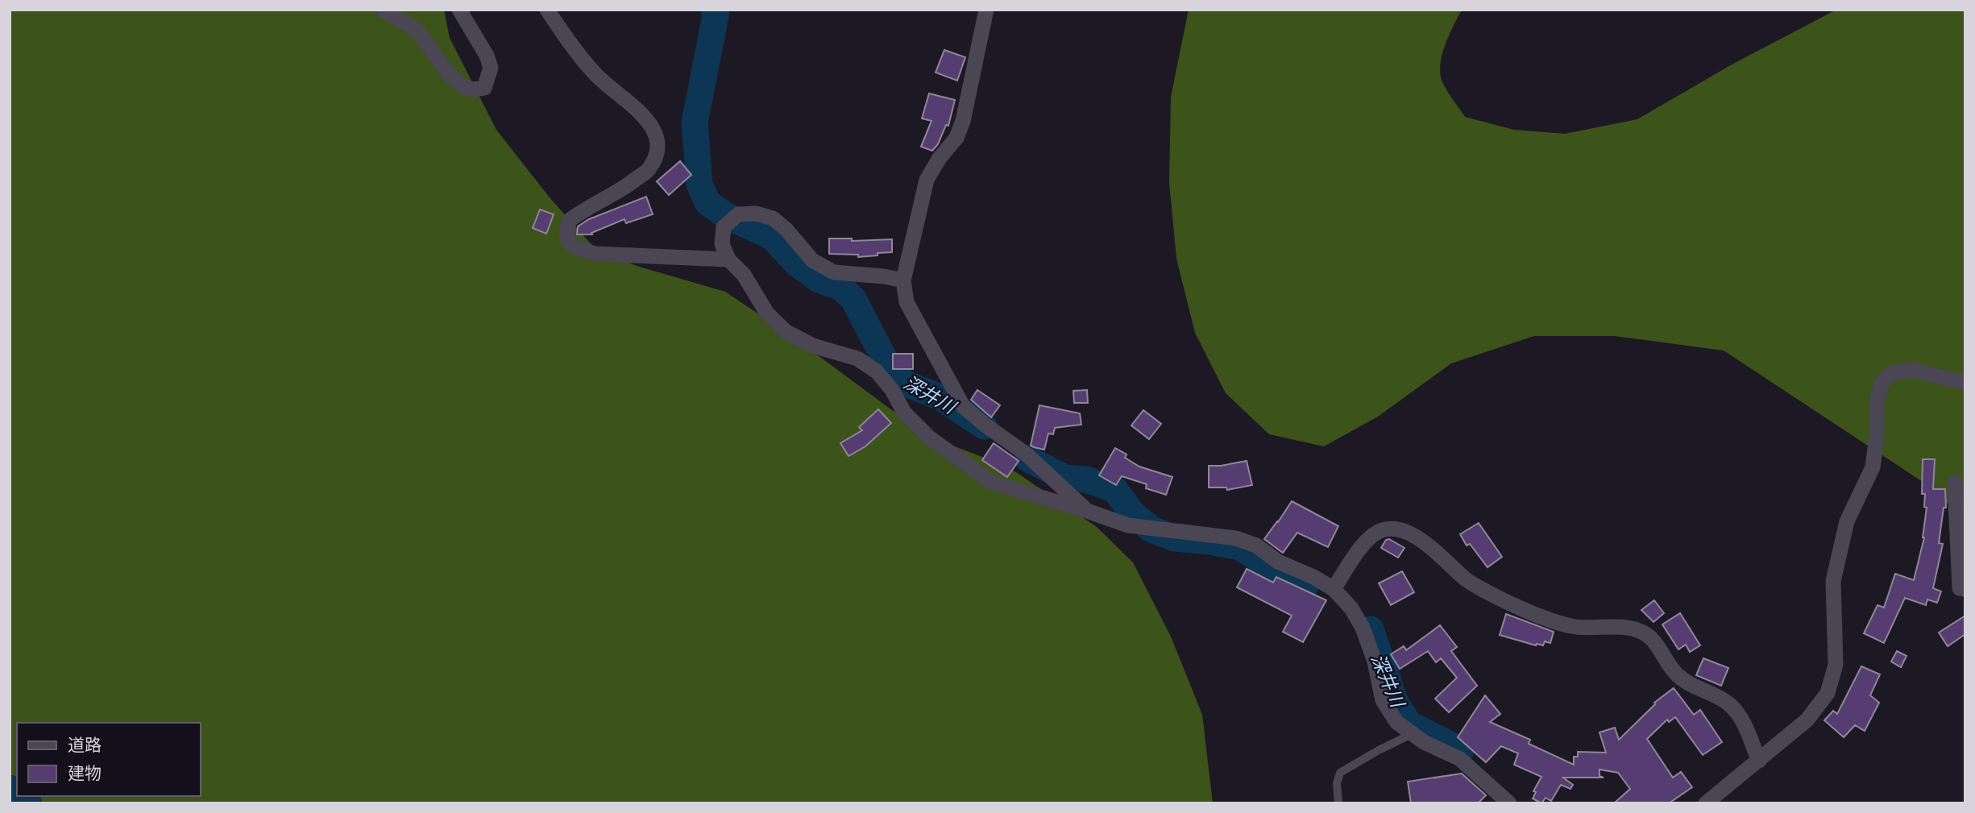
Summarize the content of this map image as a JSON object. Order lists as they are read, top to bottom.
{
  "water": ["深井川"],
  "legend": ["道路", "建物"]
}
